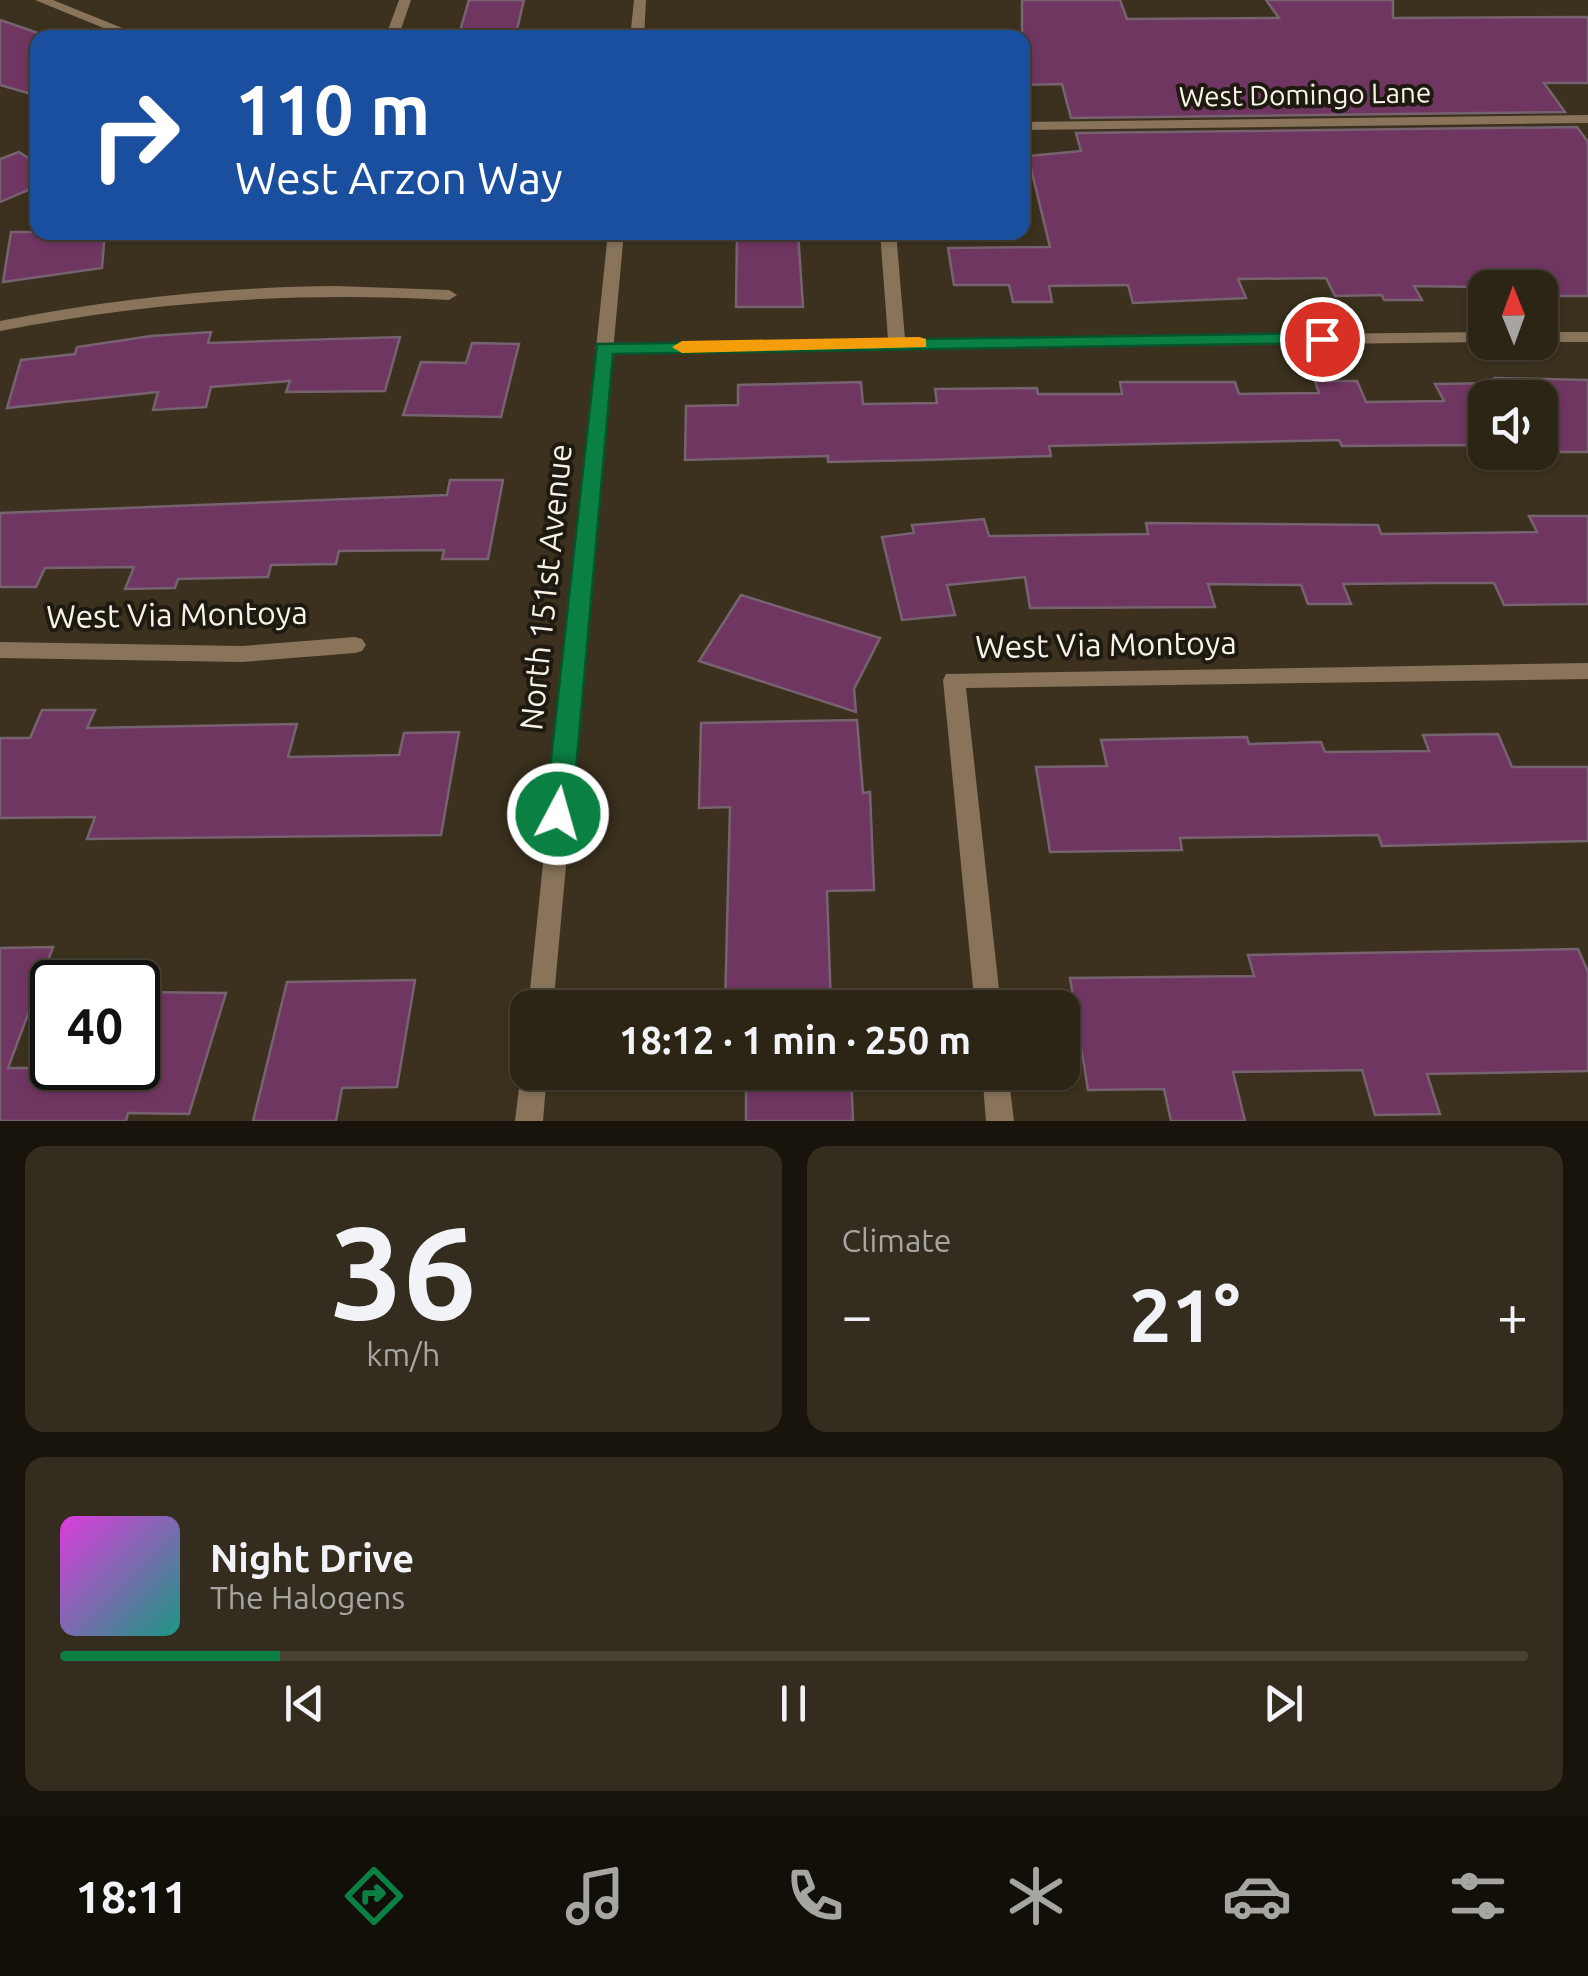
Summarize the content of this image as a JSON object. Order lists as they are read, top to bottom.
{
  "streets": {
    "street": ["West Domingo Lane", "North 151st Avenue", "West Via Montoya"]
  },
  "north": "top",
  "page": {
    "turn": ["110 m", "West Arzon Way"],
    "limit": "40",
    "trip": "18:12 · 1 min · 250 m",
    "tile": [
      ["36", "km/h"],
      "Climate"
    ],
    "heat": ["−", "21°", "+"],
    "song": ["Night Drive", "The Halogens"],
    "tabs": "18:11"
  }
}
